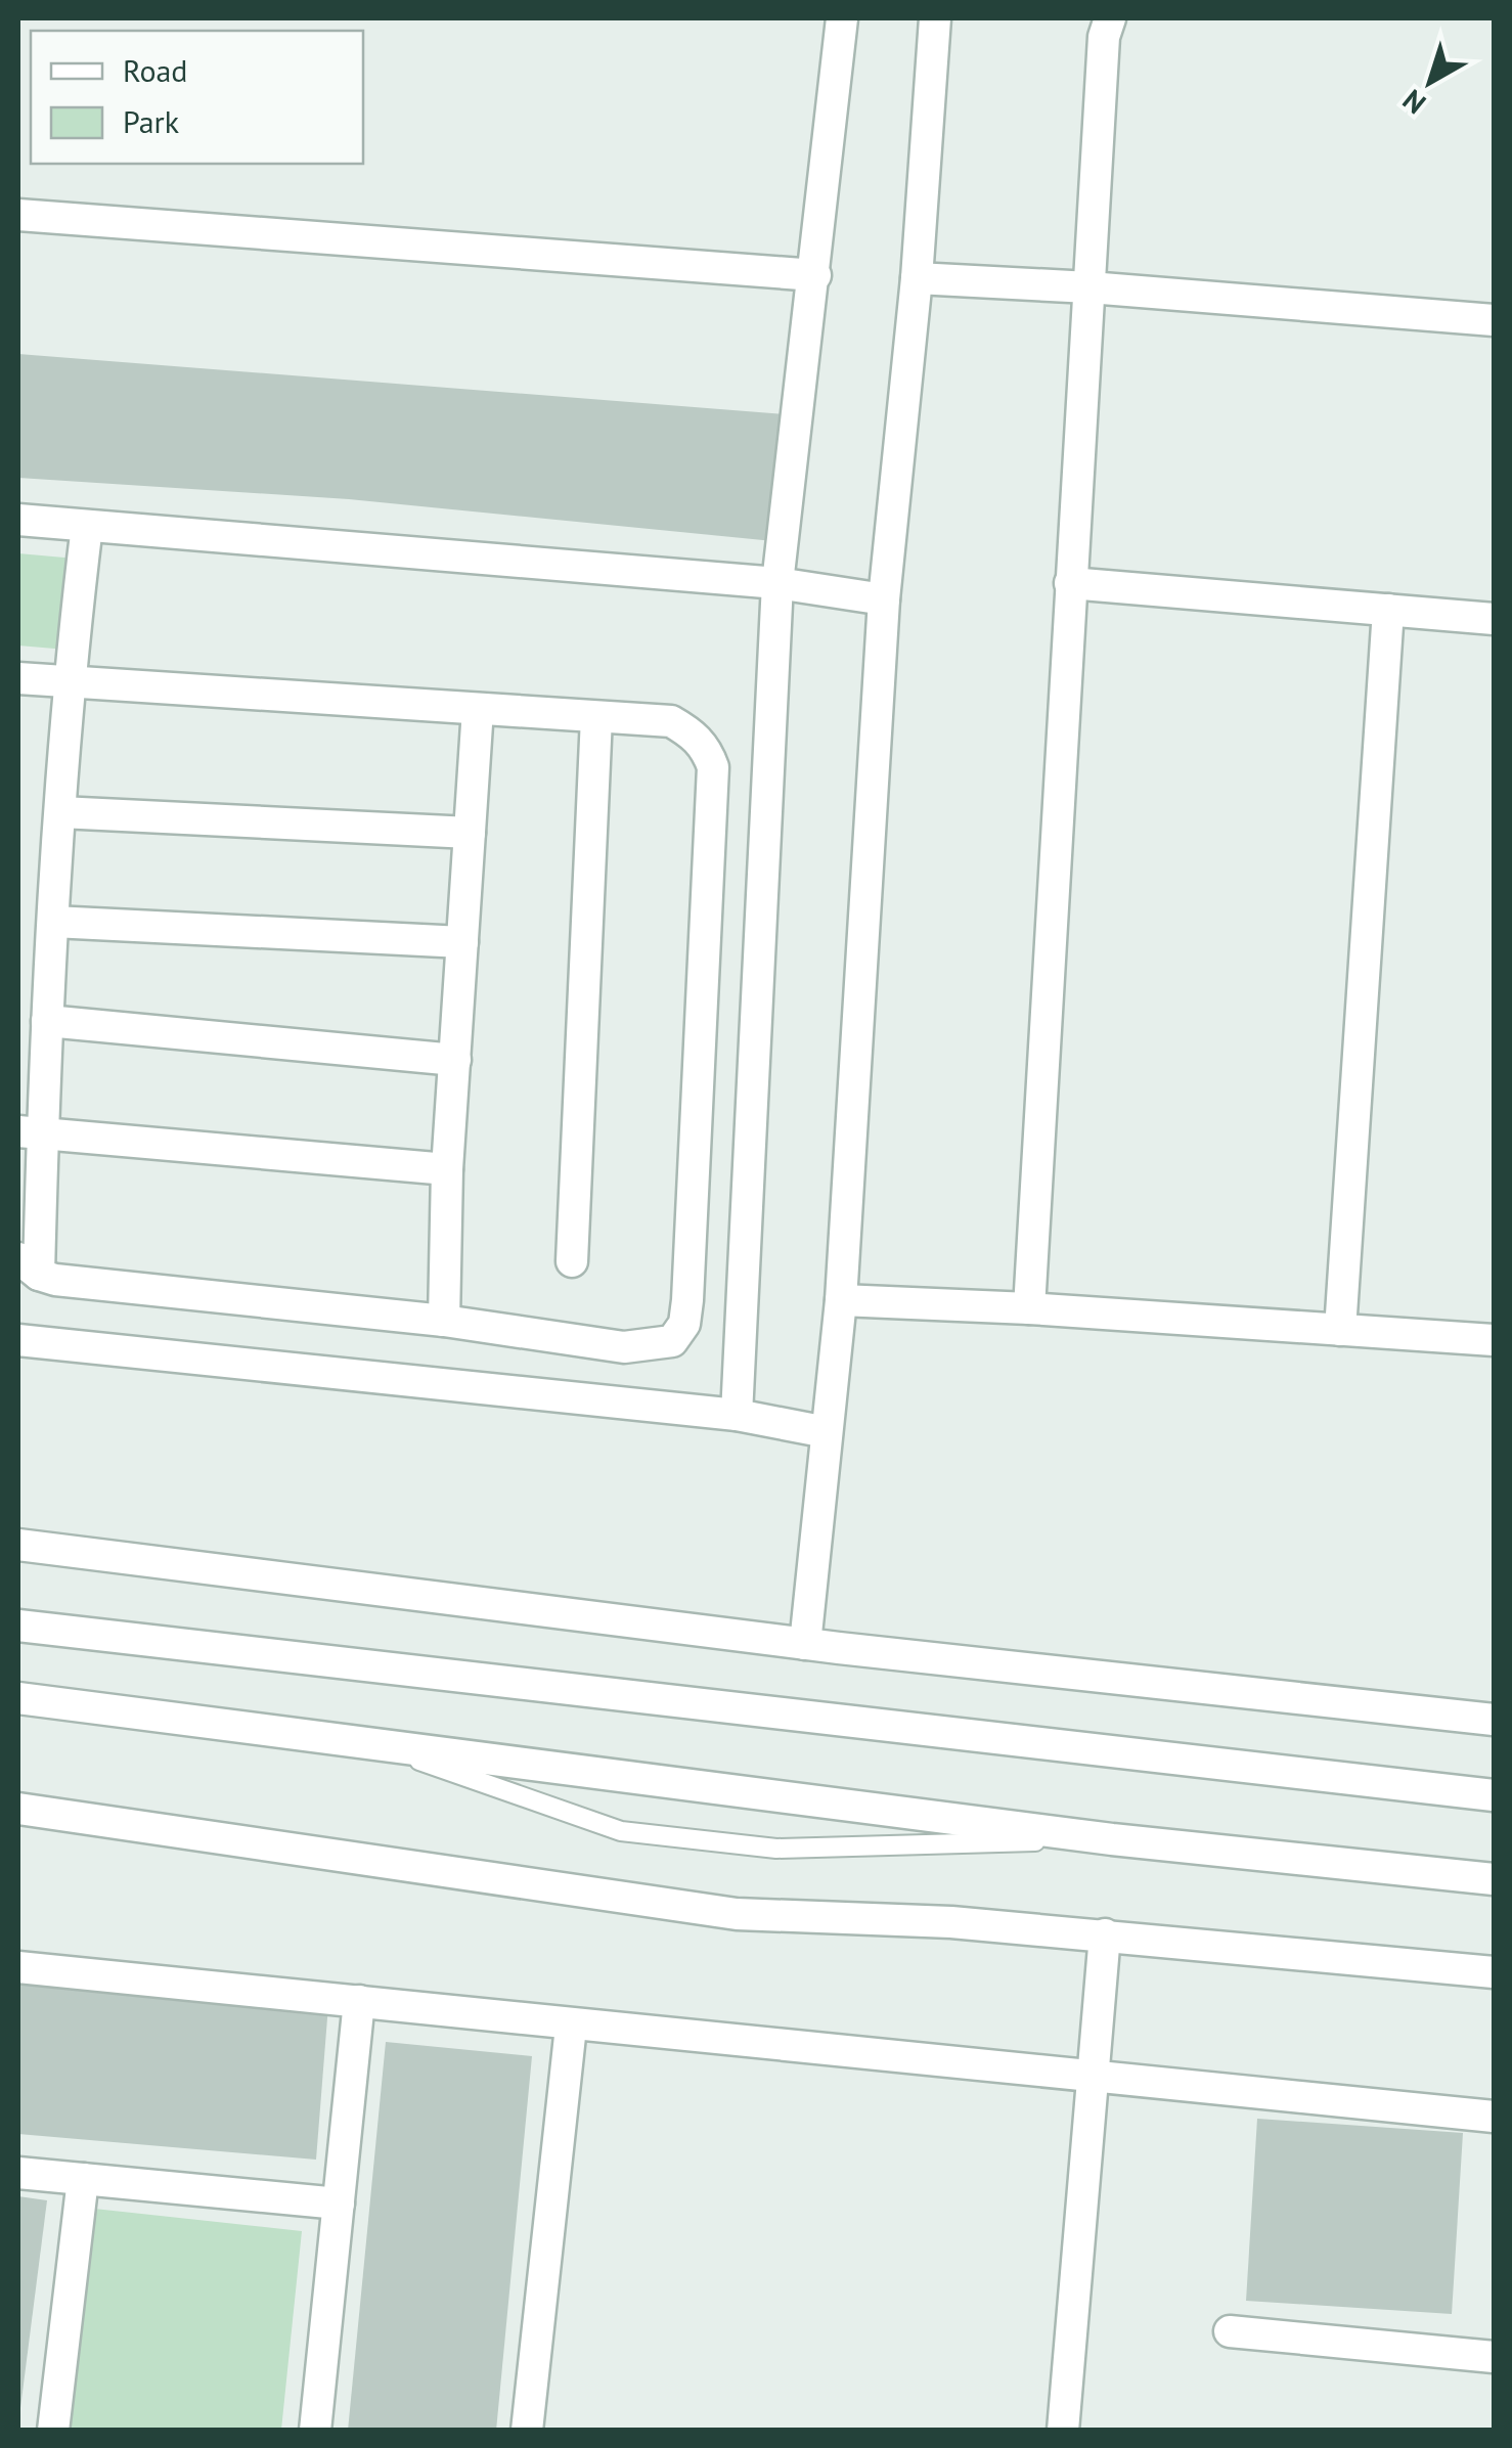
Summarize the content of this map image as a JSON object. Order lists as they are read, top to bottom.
{
  "legend": ["Road", "Park"],
  "north": "bottom left"
}
